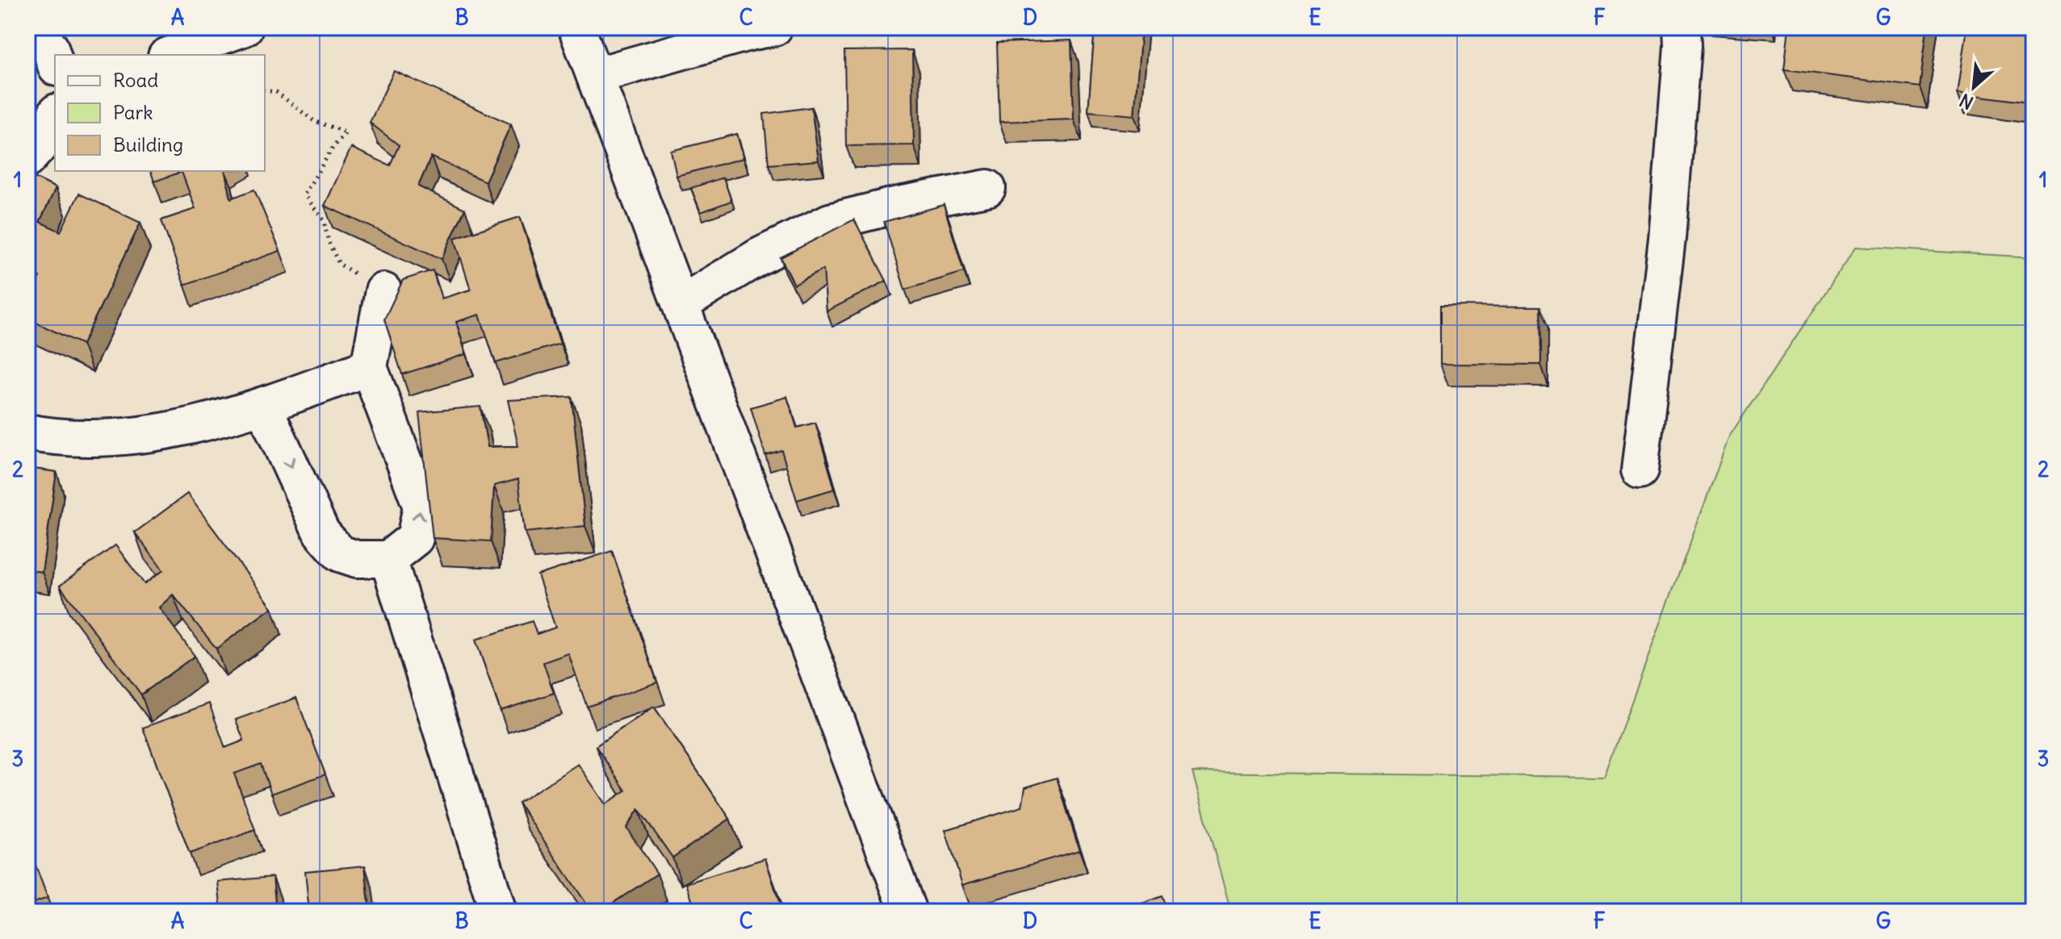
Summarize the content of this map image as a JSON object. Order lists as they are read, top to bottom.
{
  "legend": ["Road", "Park", "Building"],
  "north": "bottom left",
  "grid": {
    "columns": [
      "A",
      "B",
      "C",
      "D",
      "E",
      "F",
      "G"
    ],
    "rows": ["1", "2", "3"]
  }
}
